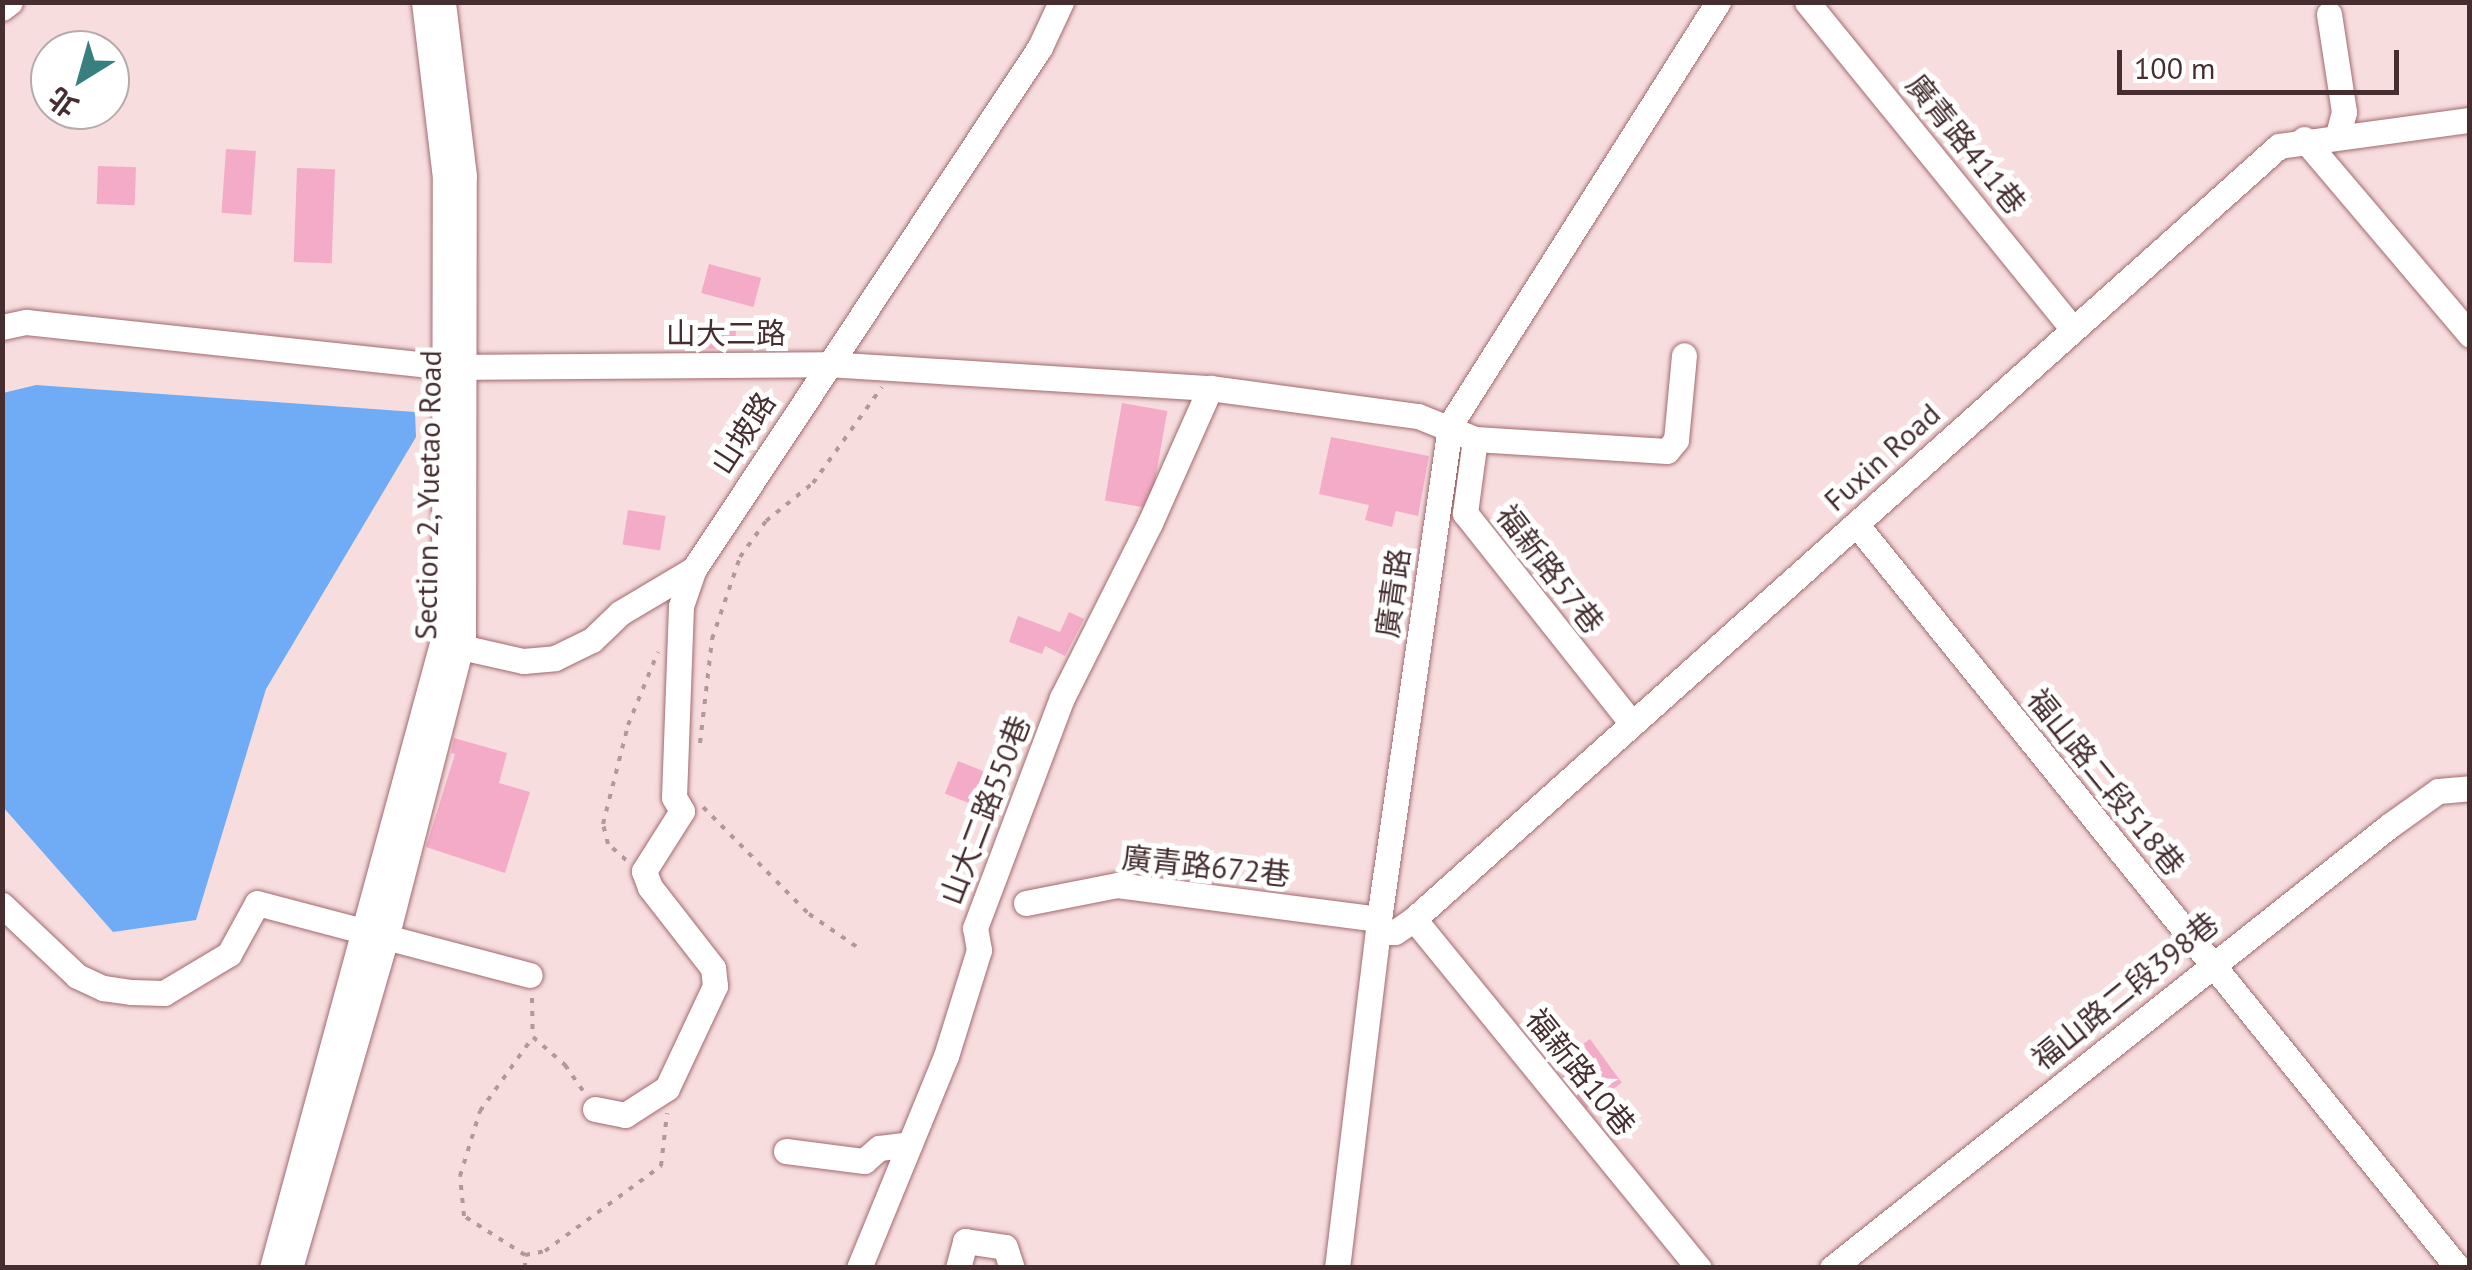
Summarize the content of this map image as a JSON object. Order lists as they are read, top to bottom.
{
  "streets": {
    "street": [
      "廣青路411巷",
      "山大二路",
      "山坡路",
      "Fuxin Road",
      "Section 2, Yuetao Road",
      "福新路57巷",
      "廣青路",
      "福山路二段518巷",
      "山大二路550巷",
      "廣青路672巷",
      "福山路二段398巷",
      "福新路10巷"
    ]
  },
  "crossings": [
    ["廣青路411巷", "Fuxin Road"],
    ["山大二路", "山坡路"],
    ["山大二路", "Section 2, Yuetao Road"],
    ["山大二路", "福新路57巷"],
    ["山大二路", "廣青路"],
    ["山大二路", "山大二路550巷"],
    ["Fuxin Road", "福新路57巷"],
    ["Fuxin Road", "廣青路"],
    ["Fuxin Road", "福山路二段518巷"],
    ["Fuxin Road", "廣青路672巷"],
    ["Fuxin Road", "福新路10巷"],
    ["廣青路", "廣青路672巷"],
    ["福山路二段518巷", "福山路二段398巷"]
  ],
  "scale_bar": "100 m",
  "north": "bottom left"
}
